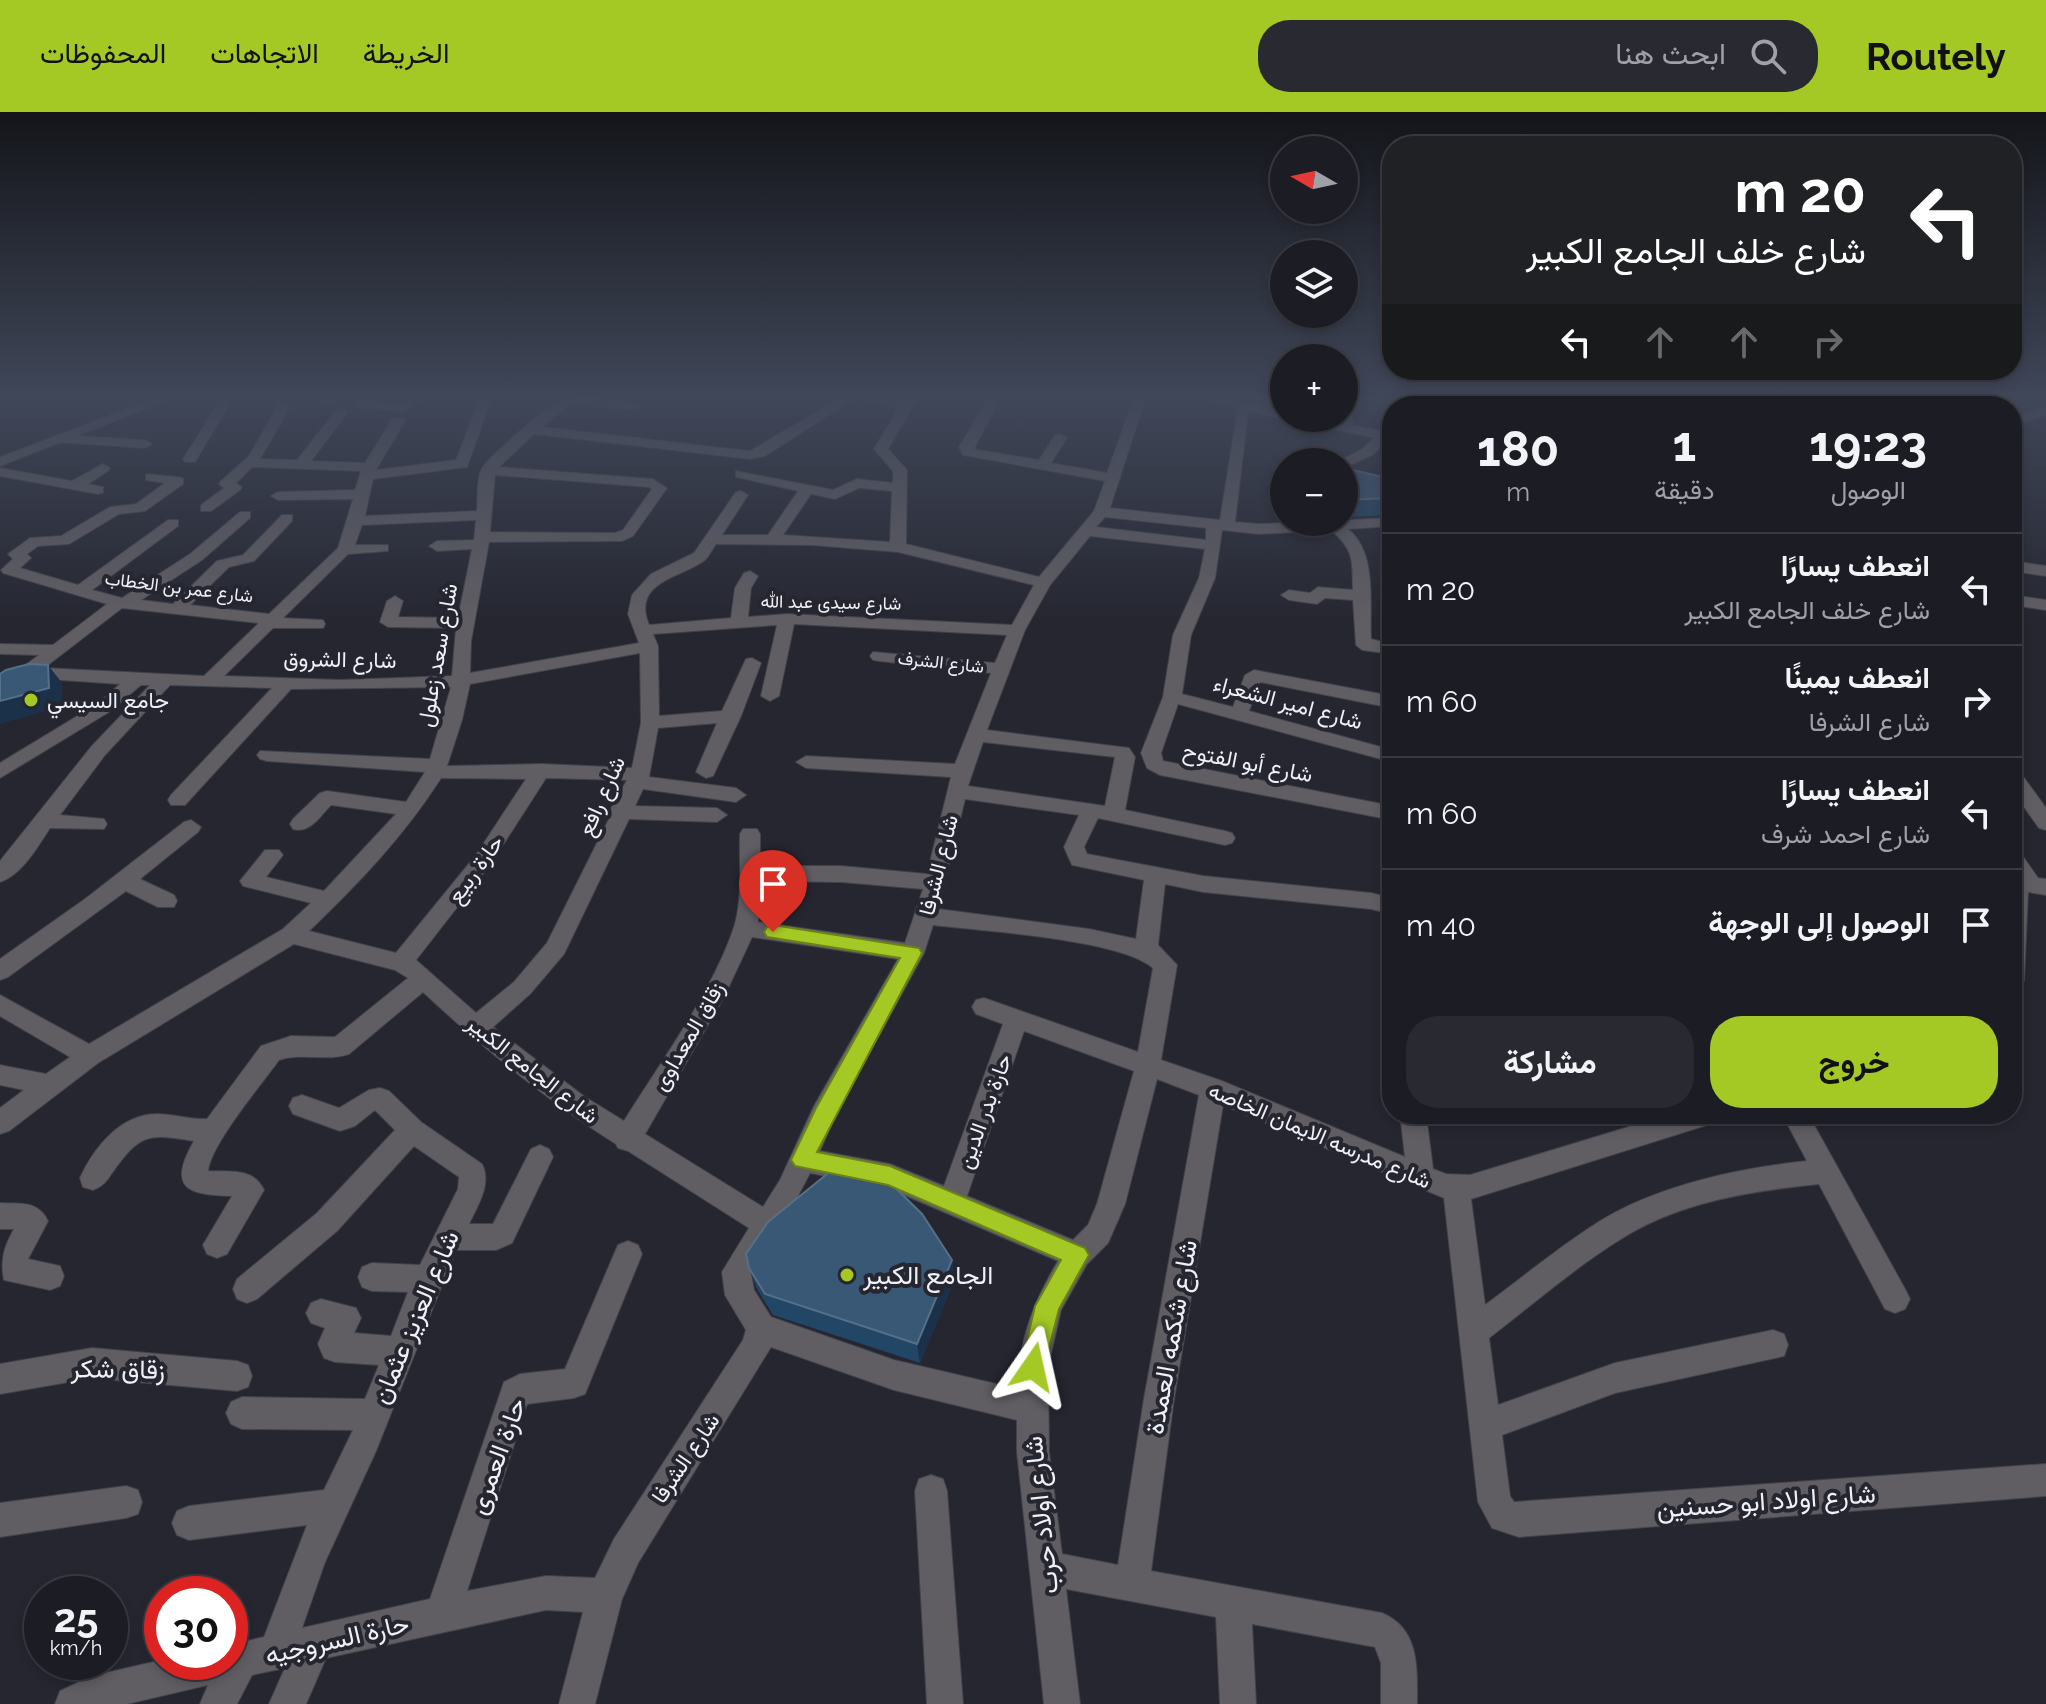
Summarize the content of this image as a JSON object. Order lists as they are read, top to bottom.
{
  "streets": {
    "street": [
      "شارع عمر بن الخطاب",
      "شارع سيدى عبد الله",
      "شارع سعد زعلول",
      "شارع الشروق",
      "شارع الشرف",
      "شارع امير الشعراء",
      "شارع أبو الفتوح",
      "شارع رافع",
      "شارع الشرفا",
      "حارة ربيع",
      "زقاق المعداوى",
      "شارع الجامع الكبير",
      "حارة بدر الدين",
      "شارع مدرسه الايمان الخاصه",
      "شارع العزيز عثمان",
      "شارع شكمه العمدة",
      "زقاق شكر",
      "حارة العمرى",
      "شارع اولاد ابو حسنين",
      "شارع اولاد حرب",
      "حارة السروجيه"
    ]
  },
  "crossings": [
    ["شارع سيدى عبد الله", "شارع الشروق"],
    ["شارع سيدى عبد الله", "شارع رافع"],
    ["شارع سيدى عبد الله", "شارع الشرفا"],
    ["شارع سعد زعلول", "شارع الشروق"],
    ["شارع سعد زعلول", "شارع الجامع الكبير"],
    ["شارع الشروق", "شارع رافع"],
    ["شارع الشرف", "شارع الشرفا"],
    ["شارع امير الشعراء", "شارع أبو الفتوح"],
    ["شارع رافع", "شارع الجامع الكبير"],
    ["شارع الشرفا", "شارع الجامع الكبير"],
    ["شارع الشرفا", "حارة السروجيه"],
    ["حارة ربيع", "شارع الجامع الكبير"],
    ["زقاق المعداوى", "شارع الجامع الكبير"],
    ["حارة بدر الدين", "شارع مدرسه الايمان الخاصه"],
    ["شارع مدرسه الايمان الخاصه", "شارع شكمه العمدة"],
    ["شارع مدرسه الايمان الخاصه", "شارع اولاد حرب"],
    ["شارع العزيز عثمان", "حارة السروجيه"],
    ["حارة العمرى", "حارة السروجيه"]
  ],
  "places": ["جامع السيسي", "الجامع الكبير"],
  "north": "left",
  "page": {
    "header": "Routely",
    "search": "ابحث هنا",
    "nav": ["الخريطة", "الاتجاهات", "المحفوظات"],
    "map_buttons": ["+", "−"],
    "turn": ["20 m", "شارع خلف الجامع الكبير"],
    "eta": [
      "19:23",
      "الوصول",
      "1",
      "دقيقة",
      "180",
      "m"
    ],
    "list": [
      {
        "name": "انعطف يسارًا",
        "note": "شارع خلف الجامع الكبير",
        "value": "20 m"
      },
      {
        "name": "انعطف يمينًا",
        "note": "شارع الشرفا",
        "value": "60 m"
      },
      {
        "name": "انعطف يسارًا",
        "note": "شارع احمد شرف",
        "value": "60 m"
      },
      {
        "name": "الوصول إلى الوجهة",
        "value": "40 m"
      }
    ],
    "buttons": ["خروج", "مشاركة"],
    "speed": "25 km/h",
    "limit": "30"
  }
}
